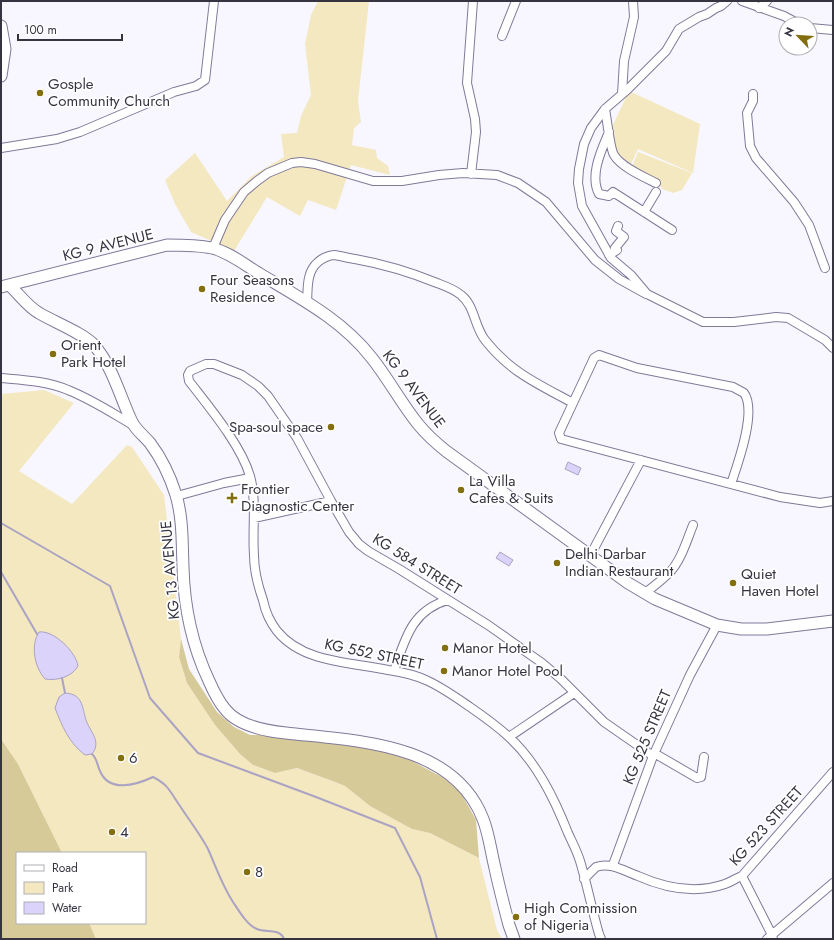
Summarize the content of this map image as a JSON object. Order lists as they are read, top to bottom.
{
  "streets": {
    "main road": ["KG 9 AVENUE", "KG 13 AVENUE"],
    "street": [
      "KG 584 STREET",
      "KG 552 STREET",
      "KG 525 STREET",
      "KG 523 STREET"
    ]
  },
  "crossings": [
    ["KG 9 AVENUE", "KG 13 AVENUE"],
    ["KG 9 AVENUE", "KG 525 STREET"],
    ["KG 584 STREET", "KG 552 STREET"],
    ["KG 584 STREET", "KG 525 STREET"],
    ["KG 552 STREET", "KG 523 STREET"],
    ["KG 525 STREET", "KG 523 STREET"]
  ],
  "places": {
    "other": [
      "Gosple Community Church",
      "Four Seasons Residence",
      "Orient Park Hotel",
      "Spa-soul space",
      "La Villa Cafes & Suits",
      "Delhi Darbar Indian Restaurant",
      "Quiet Haven Hotel",
      "Manor Hotel",
      "Manor Hotel Pool",
      "6",
      "4",
      "8",
      "High Commission of Nigeria"
    ],
    "health": ["Frontier Diagnostic Center"]
  },
  "legend": ["Road", "Park", "Water"],
  "scale_bar": "100 m",
  "north": "top left"
}
